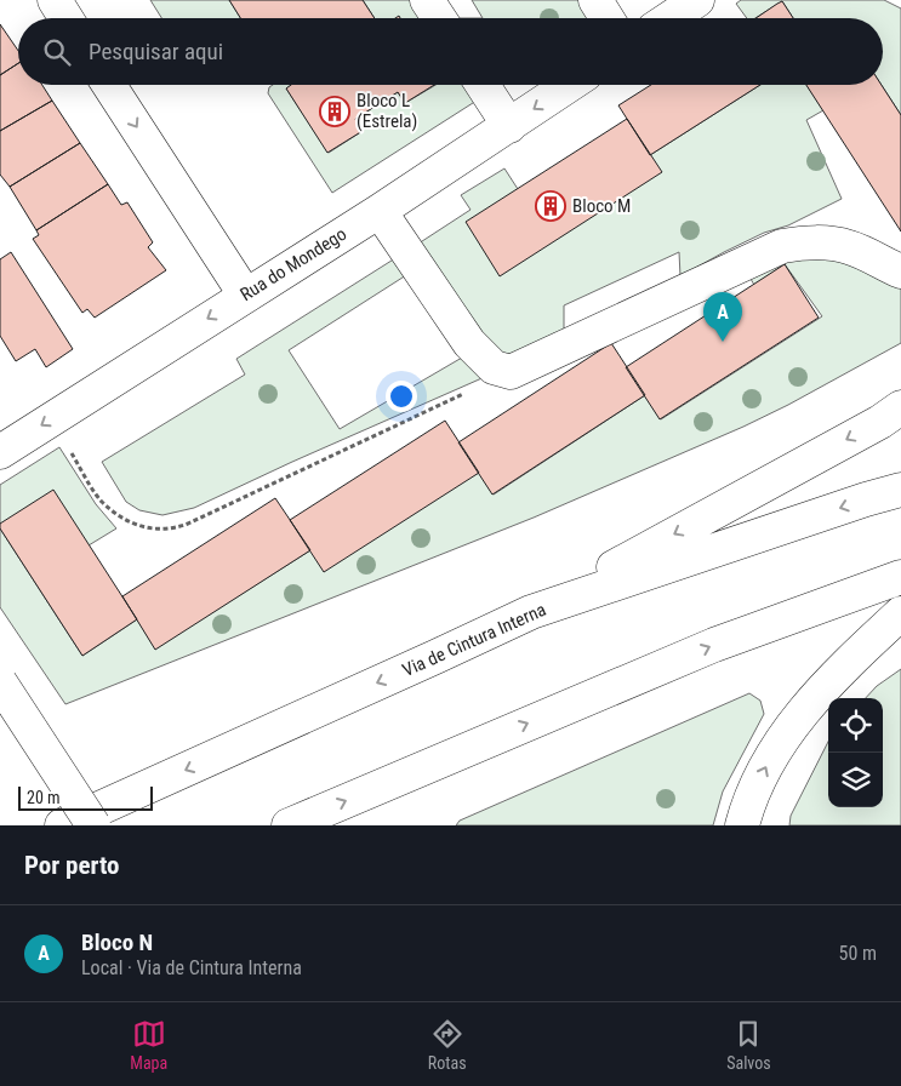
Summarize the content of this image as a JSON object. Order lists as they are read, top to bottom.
{
  "streets": {
    "main road": ["Rua do Mondego", "Via de Cintura Interna"]
  },
  "one_way": ["Rua do Mondego"],
  "places": {
    "building": ["Bloco L (Estrela)", "Bloco M"]
  },
  "scale_bar": "20 m",
  "page": {
    "search": "Pesquisar aqui",
    "pins": "A",
    "scale": "20 m",
    "heading": "Por perto",
    "list": [
      {
        "mark": "A",
        "name": "Bloco N",
        "note": "Local · Via de Cintura Interna",
        "value": "50 m"
      }
    ],
    "nav": ["Mapa", "Rotas", "Salvos"]
  }
}
